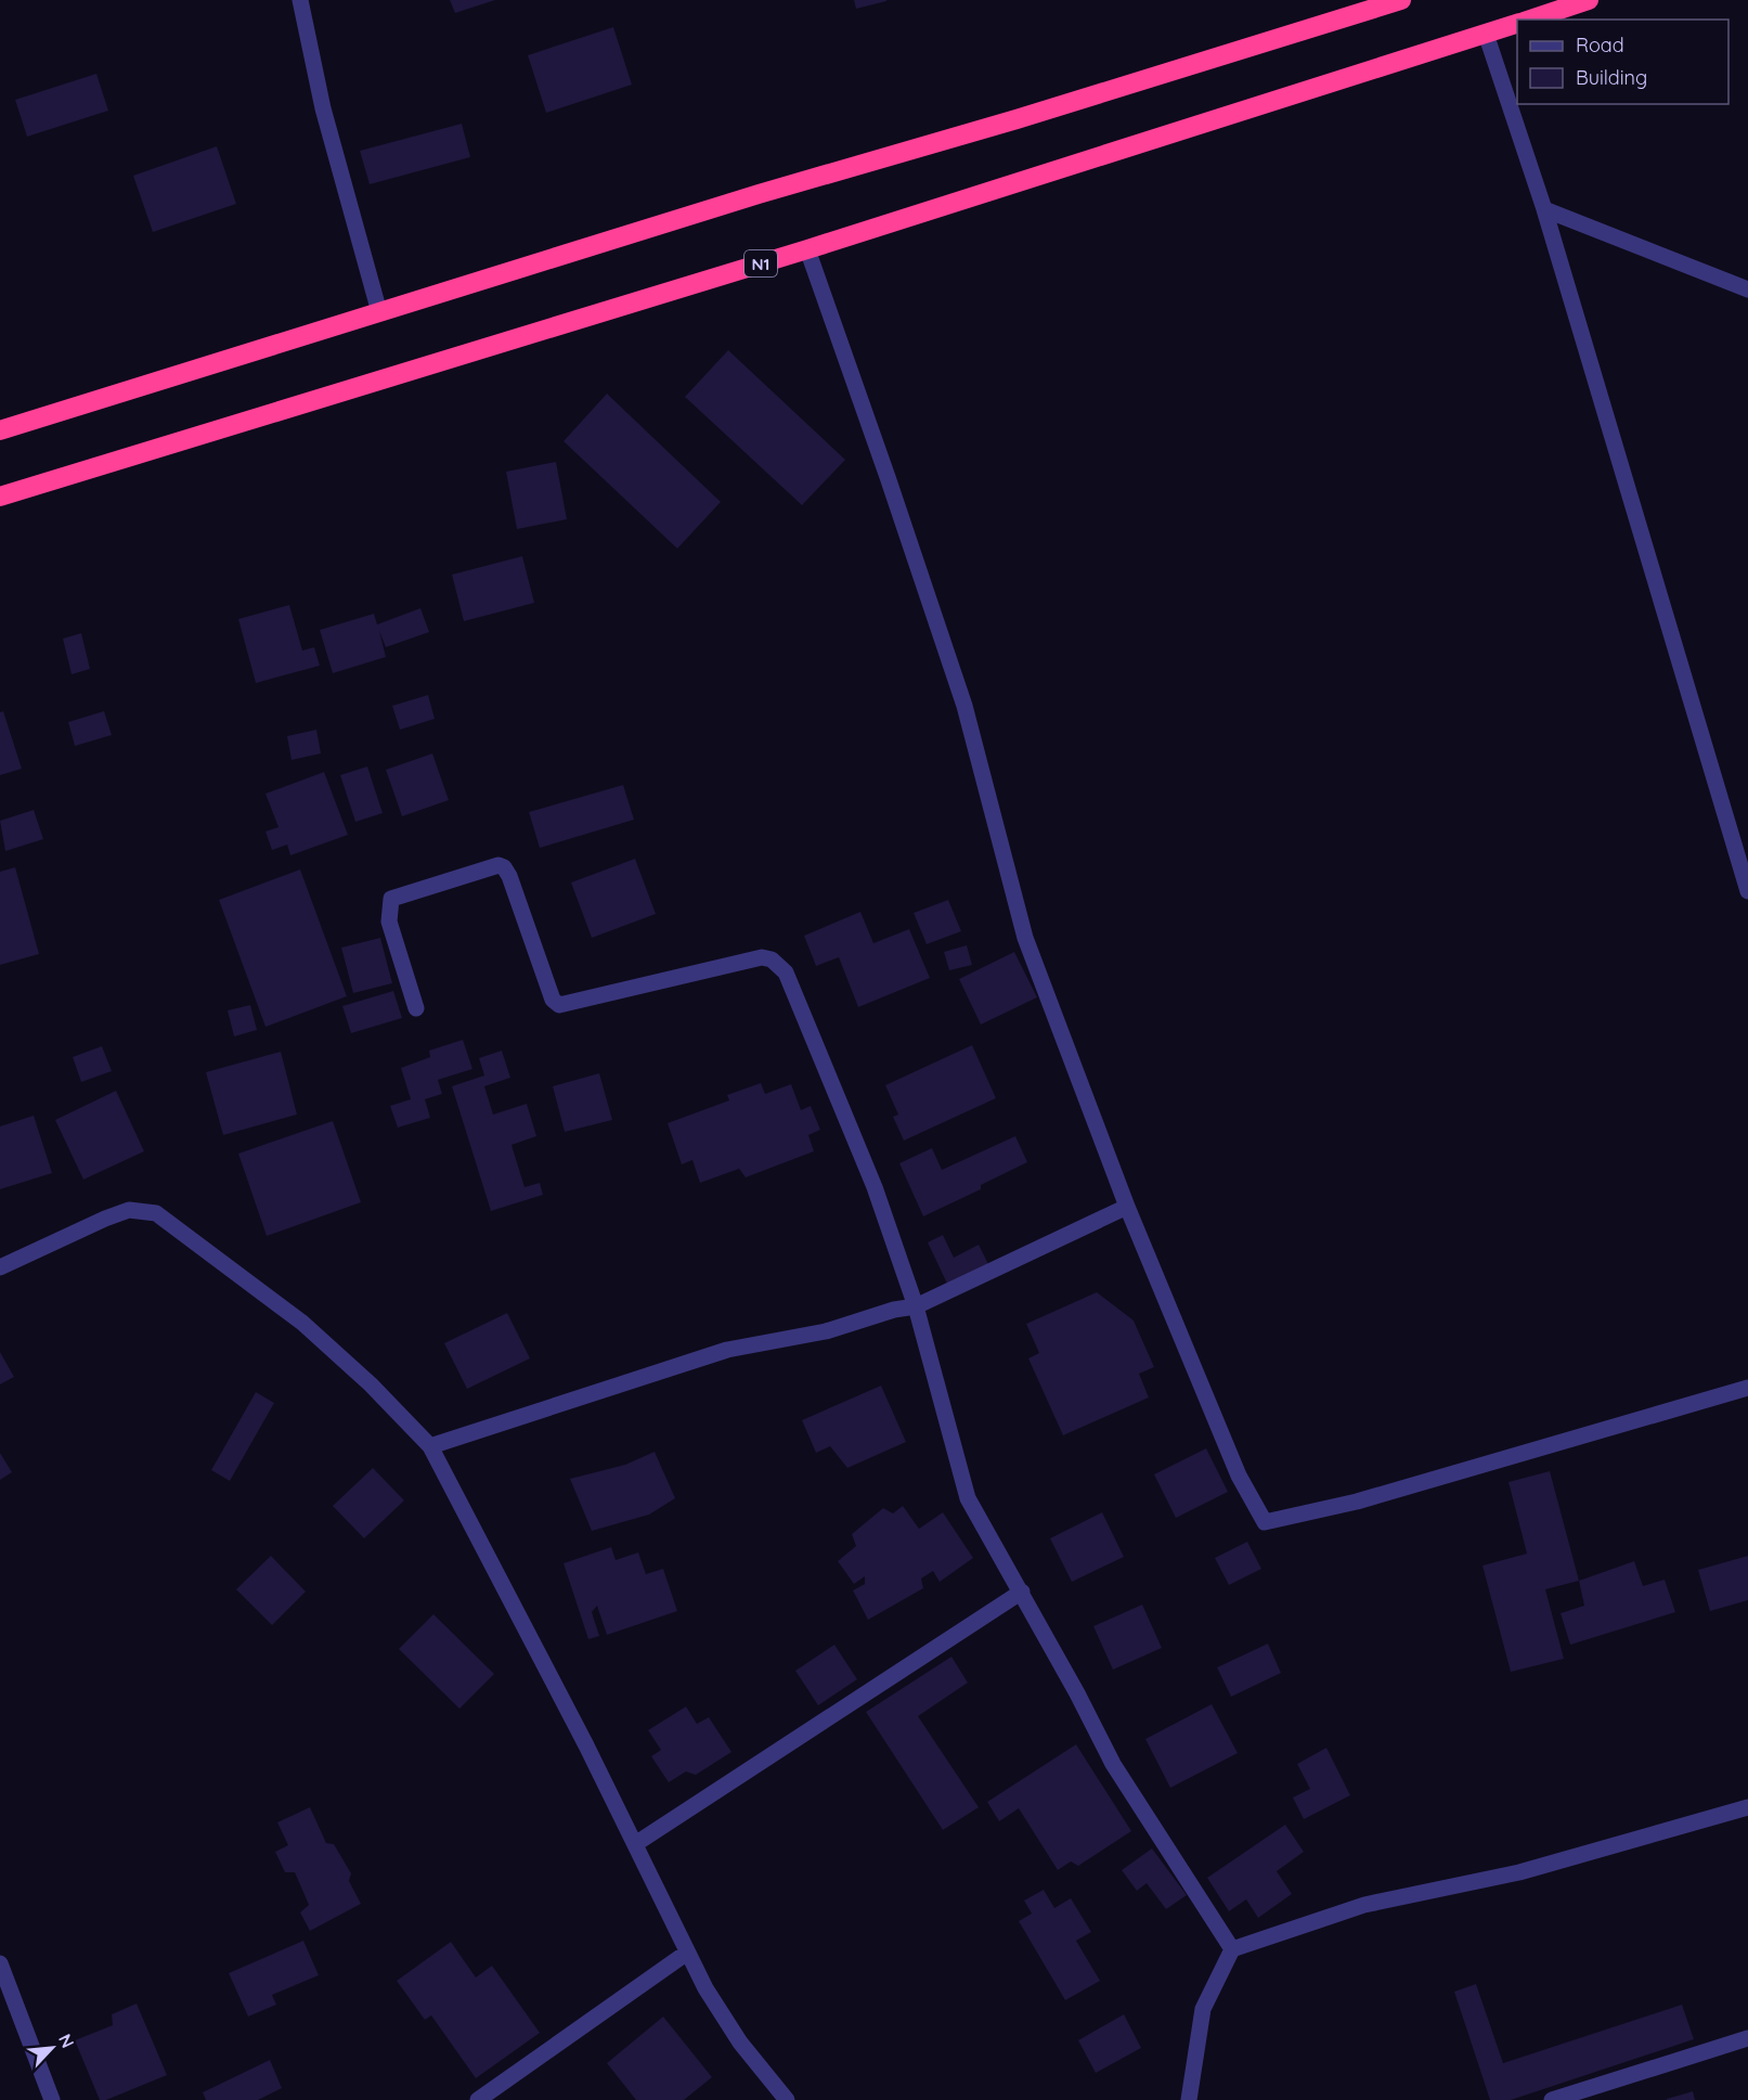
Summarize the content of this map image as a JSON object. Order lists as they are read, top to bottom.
{
  "streets": {
    "highway": ["N1"]
  },
  "legend": ["Road", "Building"],
  "north": "top right"
}
